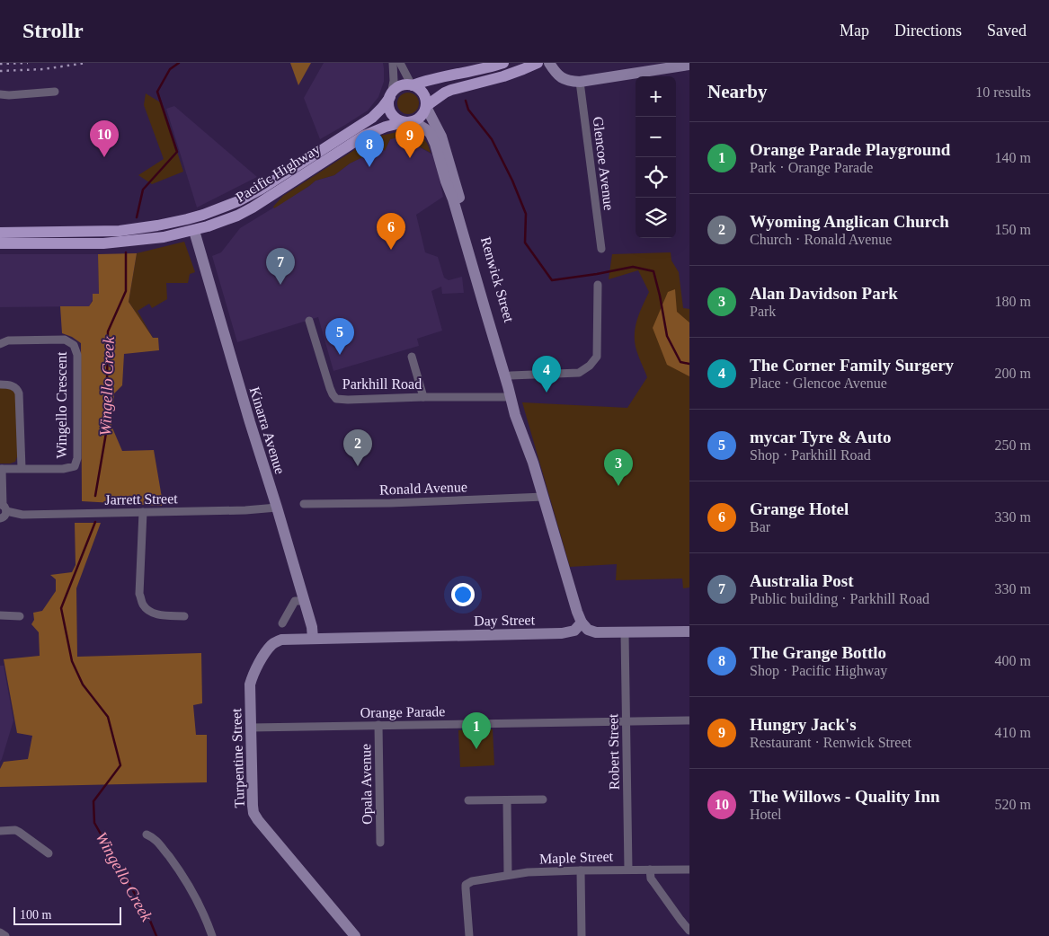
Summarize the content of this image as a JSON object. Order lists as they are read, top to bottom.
{
  "streets": {
    "main road": ["Pacific Highway"],
    "street": [
      "Glencoe Avenue",
      "Renwick Street",
      "Parkhill Road",
      "Wingello Crescent",
      "Kinarra Avenue",
      "Ronald Avenue",
      "Jarrett Street",
      "Day Street",
      "Orange Parade",
      "Robert Street",
      "Turpentine Street",
      "Opala Avenue",
      "Maple Street"
    ]
  },
  "crossings": [
    ["Pacific Highway", "Renwick Street"],
    ["Pacific Highway", "Kinarra Avenue"],
    ["Renwick Street", "Parkhill Road"],
    ["Renwick Street", "Ronald Avenue"],
    ["Renwick Street", "Day Street"],
    ["Kinarra Avenue", "Jarrett Street"],
    ["Kinarra Avenue", "Day Street"],
    ["Kinarra Avenue", "Turpentine Street"],
    ["Day Street", "Turpentine Street"],
    ["Orange Parade", "Robert Street"],
    ["Orange Parade", "Turpentine Street"],
    ["Orange Parade", "Opala Avenue"],
    ["Robert Street", "Maple Street"]
  ],
  "water": ["Wingello Creek"],
  "scale_bar": "100 m",
  "page": {
    "header": "Strollr",
    "nav": ["Map", "Directions", "Saved"],
    "heading": ["Nearby", "10 results"],
    "map_buttons": ["+", "−"],
    "pins": [
      "10",
      "9",
      "8",
      "6",
      "7",
      "5",
      "4",
      "2",
      "3",
      "1"
    ],
    "list": [
      {
        "mark": "1",
        "name": "Orange Parade Playground",
        "note": "Park · Orange Parade",
        "value": "140 m"
      },
      {
        "mark": "2",
        "name": "Wyoming Anglican Church",
        "note": "Church · Ronald Avenue",
        "value": "150 m"
      },
      {
        "mark": "3",
        "name": "Alan Davidson Park",
        "note": "Park",
        "value": "180 m"
      },
      {
        "mark": "4",
        "name": "The Corner Family Surgery",
        "note": "Place · Glencoe Avenue",
        "value": "200 m"
      },
      {
        "mark": "5",
        "name": "mycar Tyre & Auto",
        "note": "Shop · Parkhill Road",
        "value": "250 m"
      },
      {
        "mark": "6",
        "name": "Grange Hotel",
        "note": "Bar",
        "value": "330 m"
      },
      {
        "mark": "7",
        "name": "Australia Post",
        "note": "Public building · Parkhill Road",
        "value": "330 m"
      },
      {
        "mark": "8",
        "name": "The Grange Bottlo",
        "note": "Shop · Pacific Highway",
        "value": "400 m"
      },
      {
        "mark": "9",
        "name": "Hungry Jack's",
        "note": "Restaurant · Renwick Street",
        "value": "410 m"
      },
      {
        "mark": "10",
        "name": "The Willows - Quality Inn",
        "note": "Hotel",
        "value": "520 m"
      }
    ],
    "scale": "100 m"
  }
}
